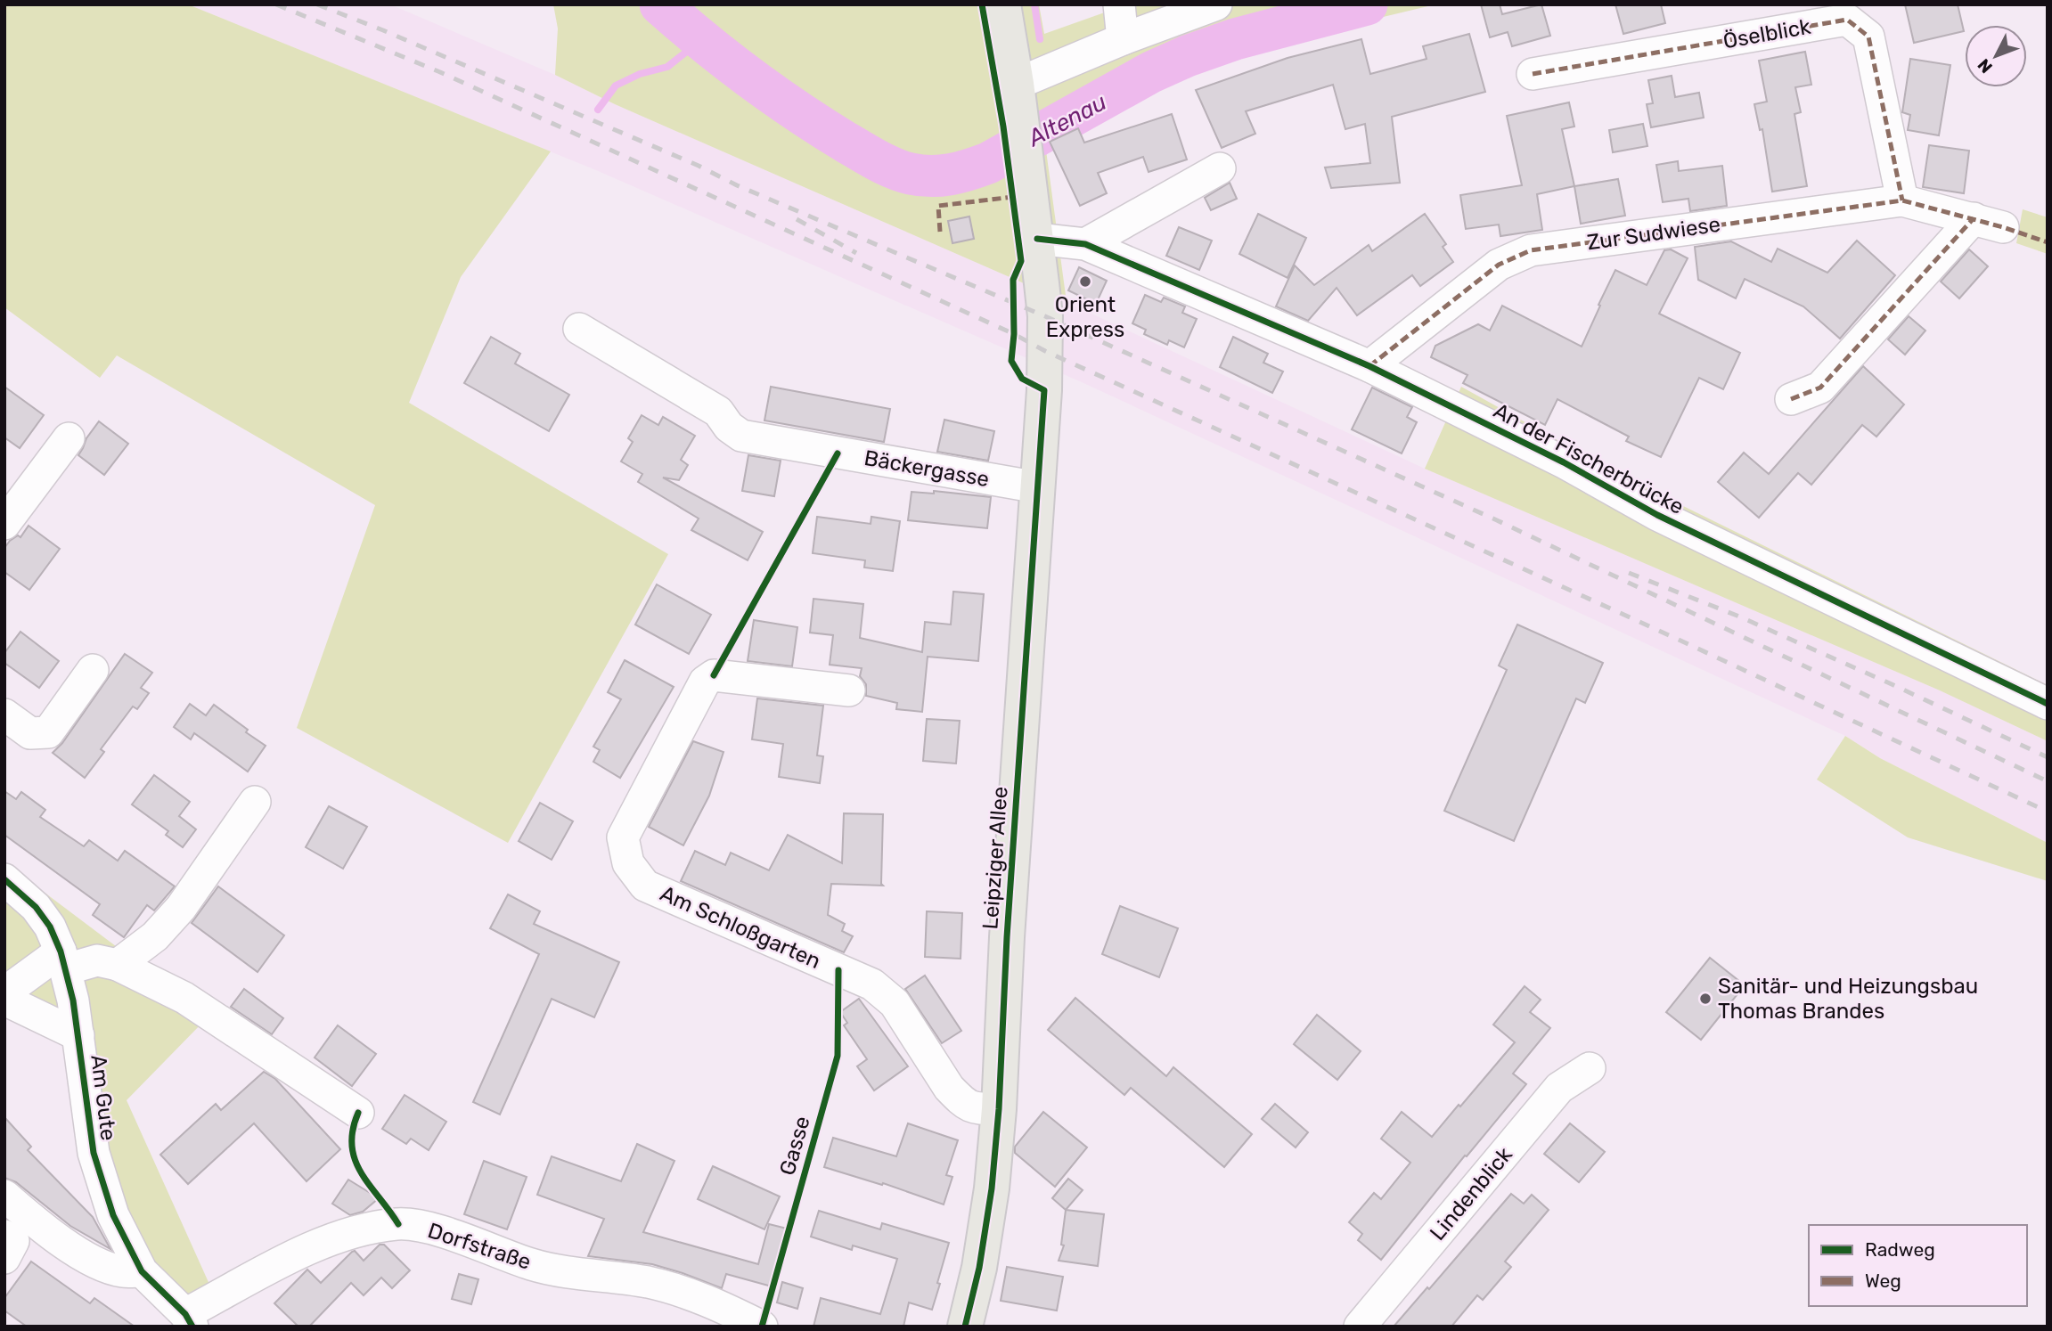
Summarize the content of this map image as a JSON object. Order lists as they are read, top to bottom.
{
  "streets": {
    "main road": ["Leipziger Allee"],
    "street": [
      "Öselblick",
      "Zur Sudwiese",
      "An der Fischerbrücke",
      "Bäckergasse",
      "Am Schloßgarten",
      "Am Gute",
      "Lindenblick",
      "Dorfstraße"
    ],
    "cycle path": ["Gasse"]
  },
  "crossings": [
    ["Öselblick", "Zur Sudwiese"],
    ["Zur Sudwiese", "An der Fischerbrücke"],
    ["An der Fischerbrücke", "Leipziger Allee"],
    ["Bäckergasse", "Leipziger Allee"],
    ["Leipziger Allee", "Am Schloßgarten"],
    ["Am Gute", "Dorfstraße"]
  ],
  "water": ["Altenau"],
  "places": ["Orient Express", "Sanitär- und Heizungsbau Thomas Brandes"],
  "legend": ["Radweg", "Weg"],
  "north": "bottom left"
}
